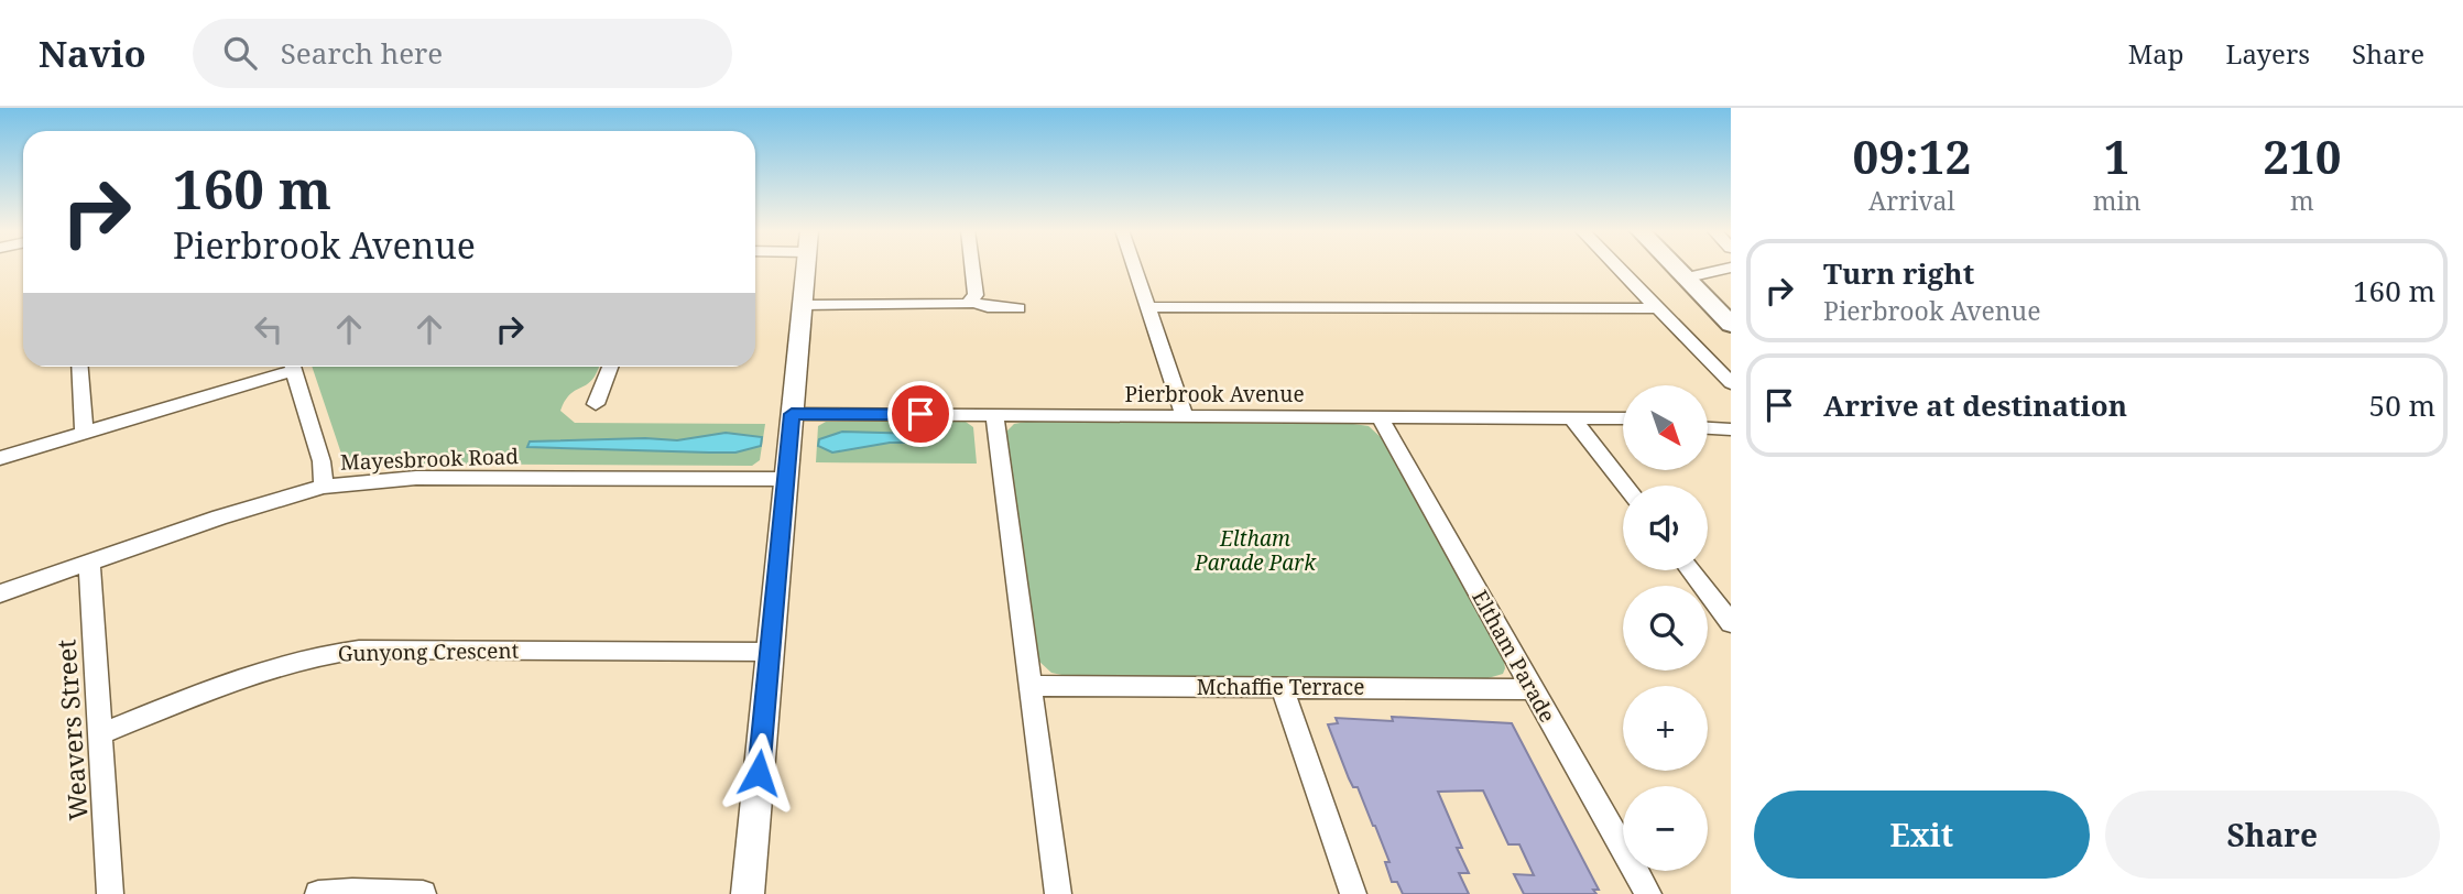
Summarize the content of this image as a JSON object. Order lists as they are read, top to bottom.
{
  "streets": {
    "street": [
      "Pierbrook Avenue",
      "Mayesbrook Road",
      "Gunyong Crescent",
      "Eltham Parade",
      "Mchaffie Terrace",
      "Weavers Street"
    ]
  },
  "crossings": [
    ["Pierbrook Avenue", "Eltham Parade"],
    ["Mayesbrook Road", "Weavers Street"],
    ["Gunyong Crescent", "Weavers Street"],
    ["Eltham Parade", "Mchaffie Terrace"]
  ],
  "parks": ["Eltham Parade Park"],
  "north": "bottom right",
  "page": {
    "header": "Navio",
    "search": "Search here",
    "nav": ["Map", "Layers", "Share"],
    "eta": [
      "09:12",
      "Arrival",
      "1",
      "min",
      "210",
      "m"
    ],
    "turn": ["160 m", "Pierbrook Avenue"],
    "list": [
      {
        "name": "Turn right",
        "note": "Pierbrook Avenue",
        "value": "160 m"
      },
      {
        "name": "Arrive at destination",
        "value": "50 m"
      }
    ],
    "map_buttons": ["+", "−"],
    "buttons": ["Exit", "Share"]
  }
}
